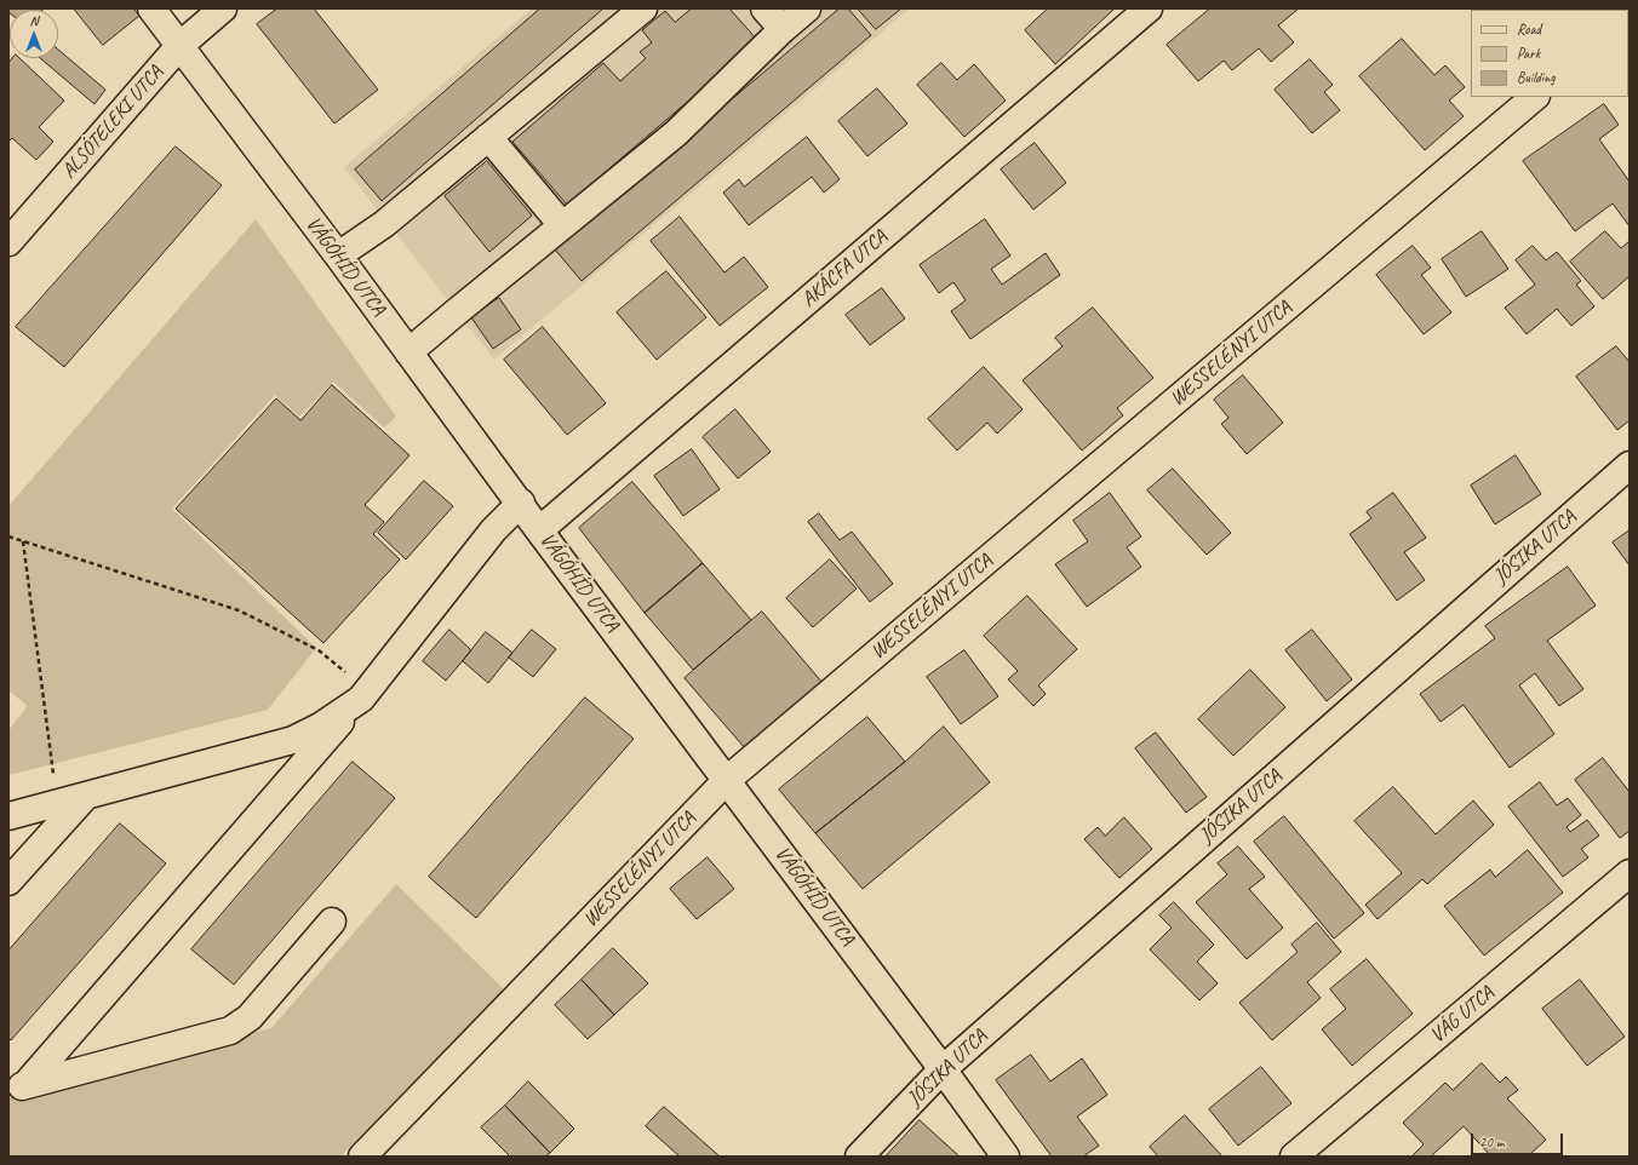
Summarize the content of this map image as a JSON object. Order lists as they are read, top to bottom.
{
  "streets": {
    "street": [
      "ALSÓTELEKI UTCA",
      "VÁGÓHÍD UTCA",
      "AKÁCFA UTCA",
      "WESSELÉNYI UTCA",
      "JÓSIKA UTCA",
      "VÁG UTCA"
    ]
  },
  "crossings": [
    ["ALSÓTELEKI UTCA", "VÁGÓHÍD UTCA"],
    ["VÁGÓHÍD UTCA", "AKÁCFA UTCA"],
    ["VÁGÓHÍD UTCA", "WESSELÉNYI UTCA"],
    ["VÁGÓHÍD UTCA", "JÓSIKA UTCA"]
  ],
  "legend": ["Road", "Park", "Building"],
  "scale_bar": "20 m",
  "north": "top"
}
